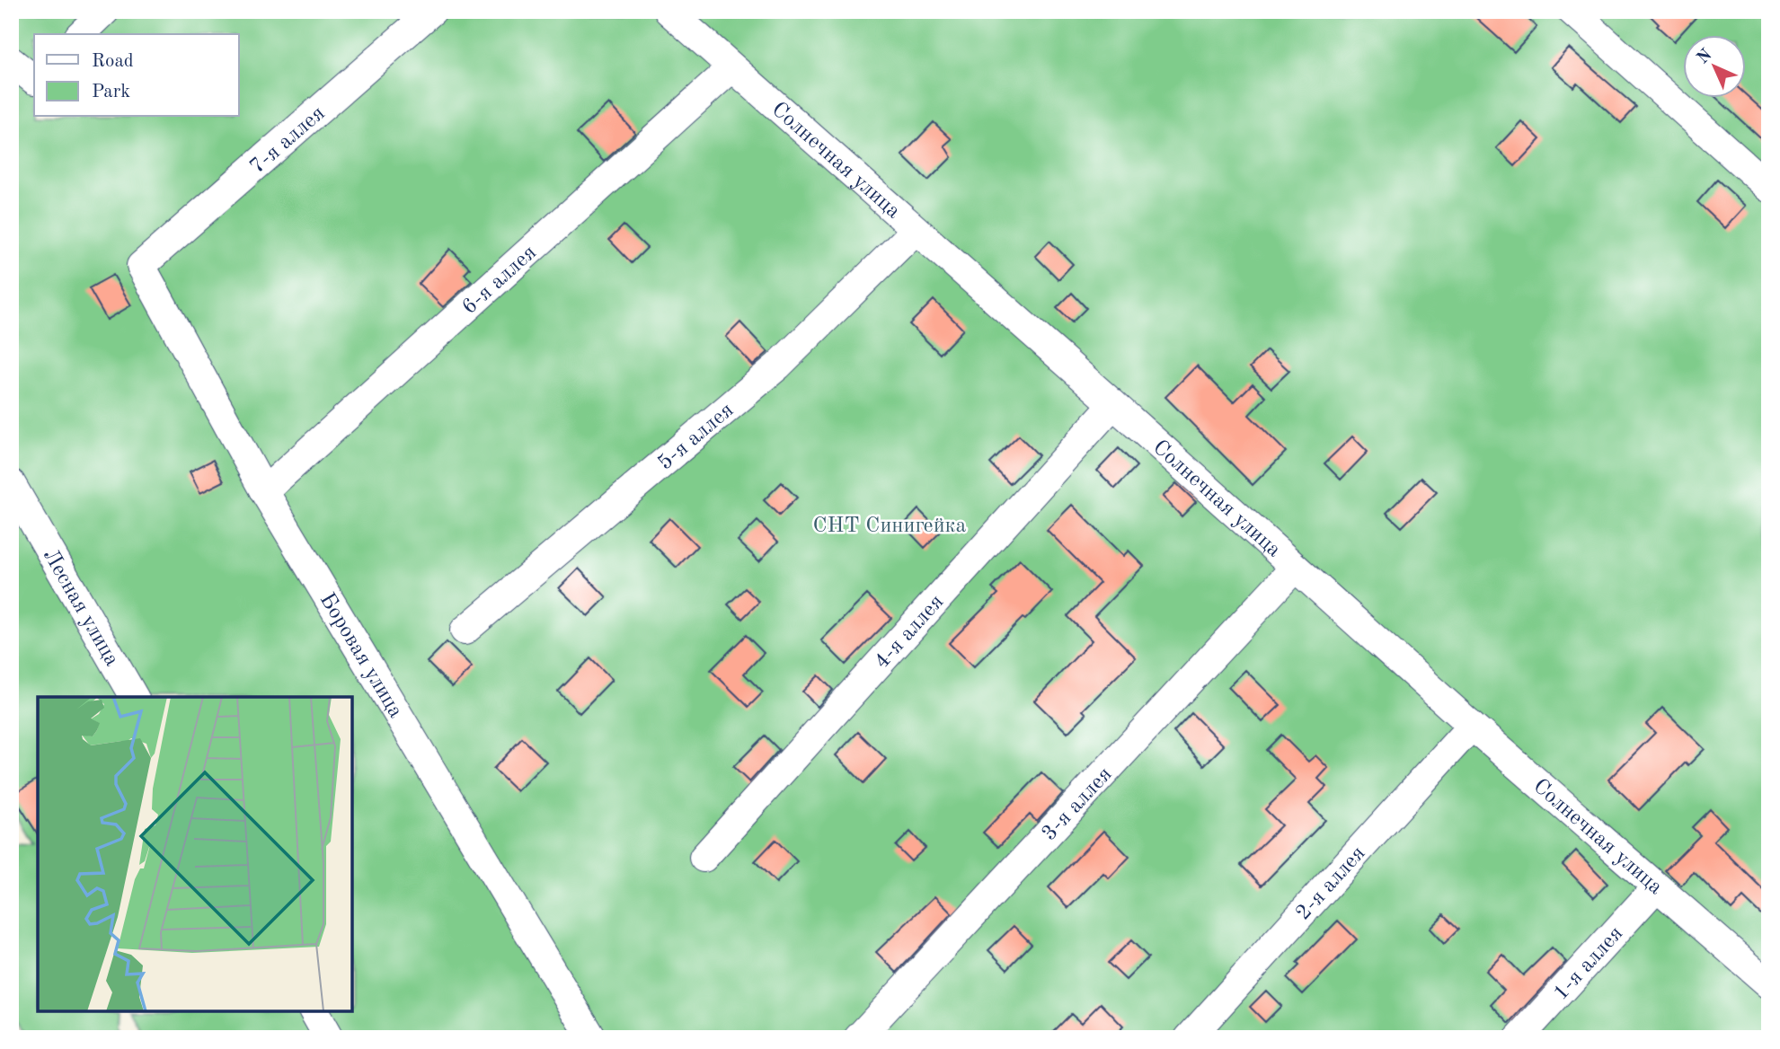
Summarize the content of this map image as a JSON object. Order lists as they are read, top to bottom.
{
  "streets": {
    "street": [
      "7-я аллея",
      "Солнечная улица",
      "6-я аллея",
      "5-я аллея",
      "Лесная улица",
      "4-я аллея",
      "Боровая улица",
      "3-я аллея",
      "2-я аллея",
      "1-я аллея"
    ]
  },
  "crossings": [
    ["7-я аллея", "Боровая улица"],
    ["Солнечная улица", "6-я аллея"],
    ["Солнечная улица", "5-я аллея"],
    ["Солнечная улица", "4-я аллея"],
    ["Солнечная улица", "3-я аллея"],
    ["Солнечная улица", "2-я аллея"],
    ["Солнечная улица", "1-я аллея"],
    ["6-я аллея", "Боровая улица"]
  ],
  "parks": ["СНТ Синигейка"],
  "legend": ["Road", "Park"],
  "north": "top left"
}
